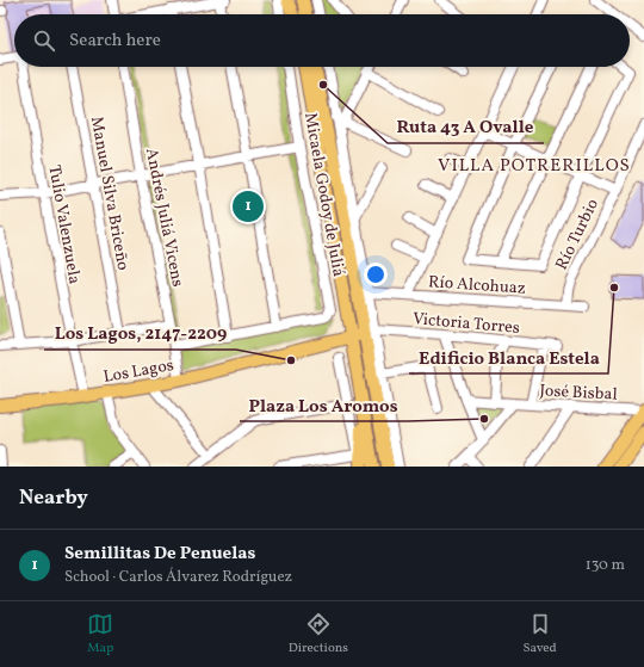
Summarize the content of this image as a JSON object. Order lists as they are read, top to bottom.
{
  "streets": {
    "main road": ["Los Lagos"],
    "street": [
      "Manuel Silva Briceño",
      "Micaela Godoy de Juliá",
      "Andrés Juliá Vicens",
      "Tulio Valenzuela",
      "Río Turbio",
      "Río Alcohuaz",
      "Victoria Torres",
      "José Bisbal"
    ]
  },
  "crossings": [
    ["Andrés Juliá Vicens", "Los Lagos"],
    ["Tulio Valenzuela", "Los Lagos"],
    ["Río Turbio", "Río Alcohuaz"],
    ["Victoria Torres", "Los Lagos"]
  ],
  "districts": ["VILLA POTRERILLOS"],
  "places": [
    "Ruta 43 A Ovalle",
    "Edificio Blanca Estela",
    "Los Lagos, 2147-2209",
    "Plaza Los Aromos"
  ],
  "page": {
    "search": "Search here",
    "pins": "1",
    "heading": "Nearby",
    "list": [
      {
        "mark": "1",
        "name": "Semillitas De Penuelas",
        "note": "School · Carlos Álvarez Rodríguez",
        "value": "130 m"
      }
    ],
    "nav": ["Map", "Directions", "Saved"]
  }
}
